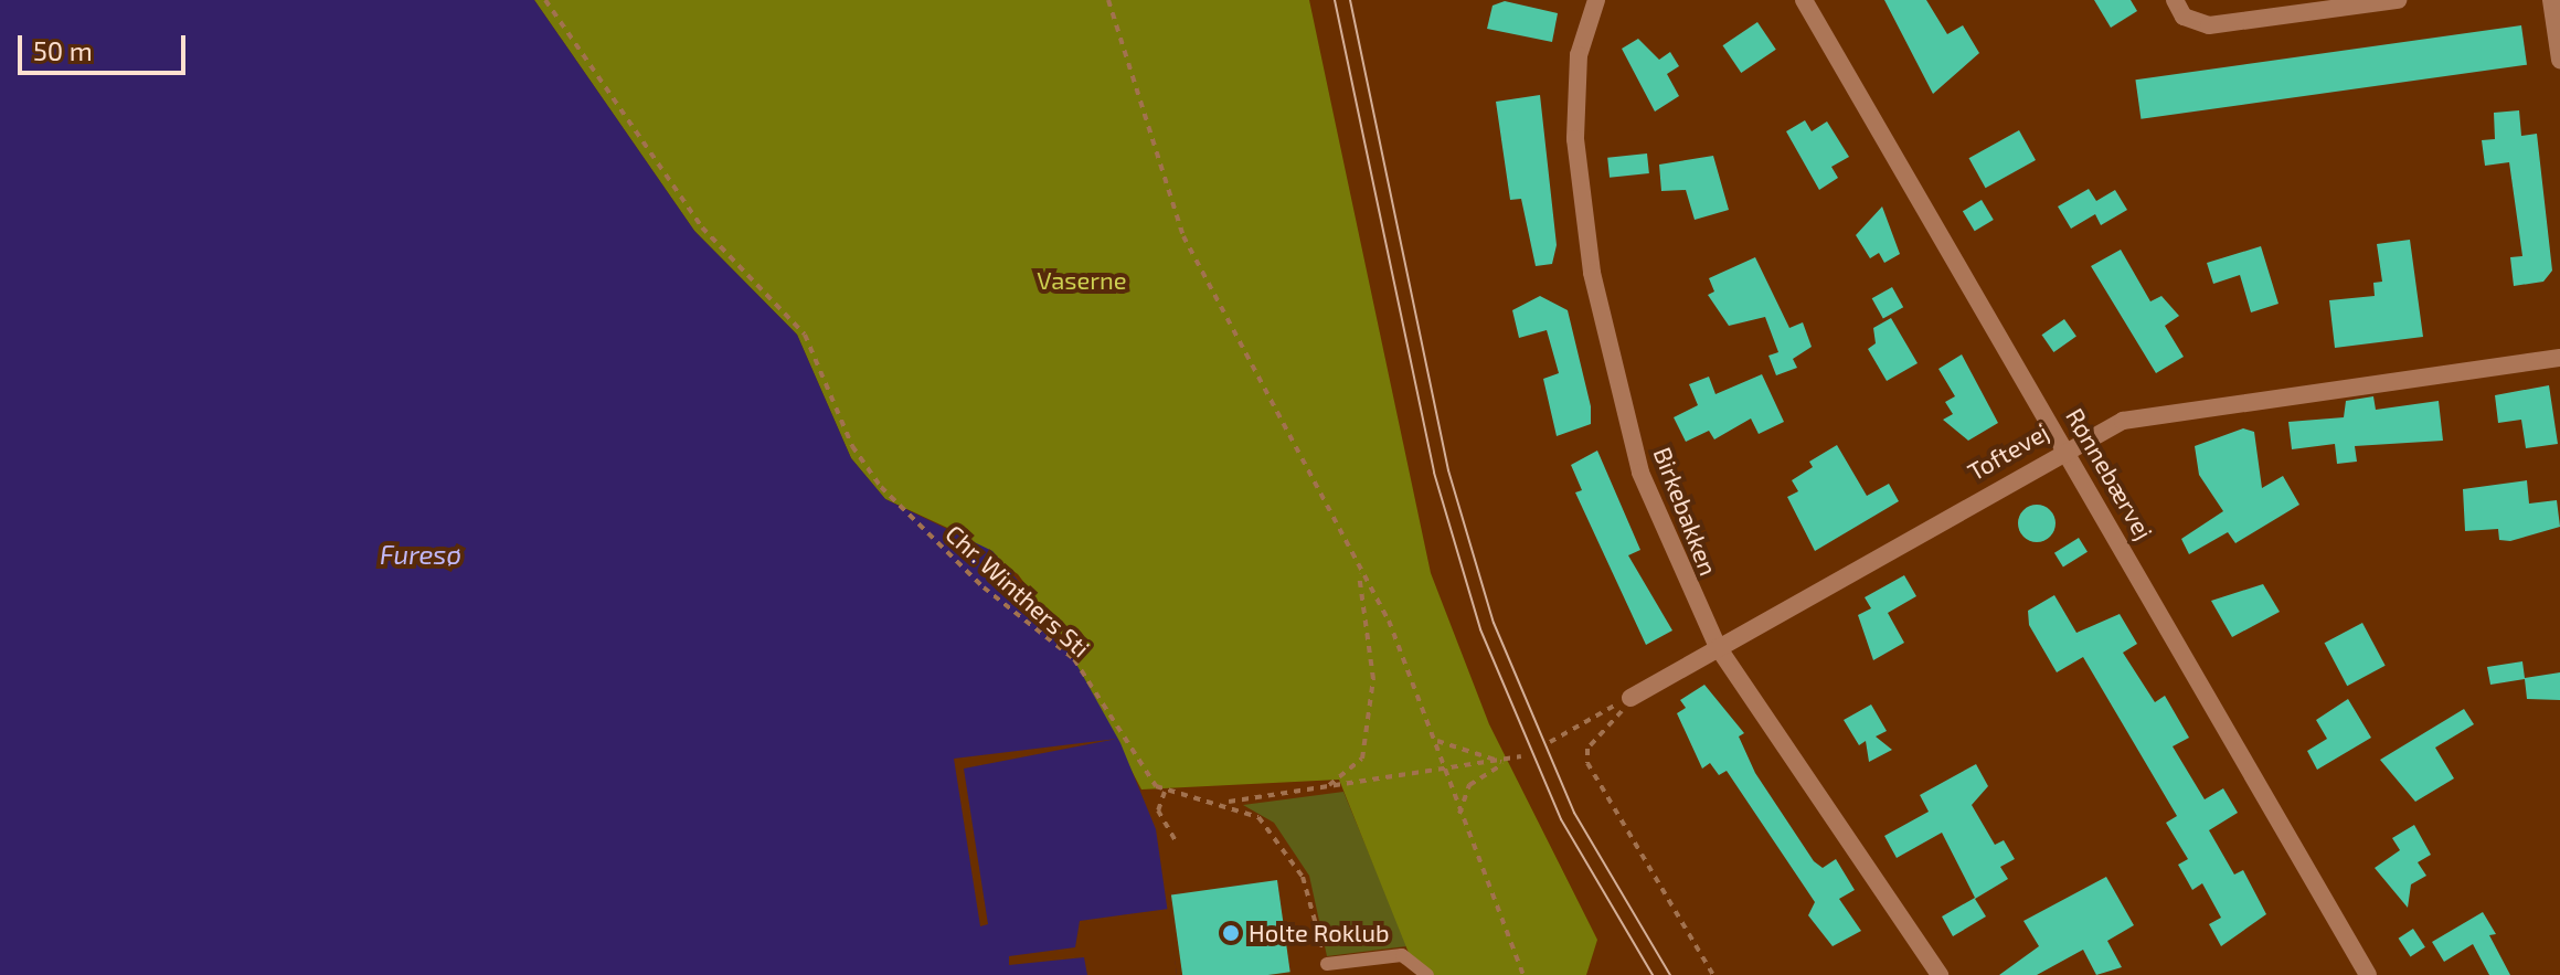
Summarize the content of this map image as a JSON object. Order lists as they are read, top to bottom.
{
  "streets": {
    "street": ["Toftevej", "Rønnebærvej", "Birkebakken"],
    "path": ["Chr. Winthers Sti"]
  },
  "crossings": [
    ["Toftevej", "Rønnebærvej"],
    ["Toftevej", "Birkebakken"]
  ],
  "water": ["Furesø"],
  "parks": ["Vaserne"],
  "places": ["Holte Roklub"],
  "scale_bar": "50 m"
}
